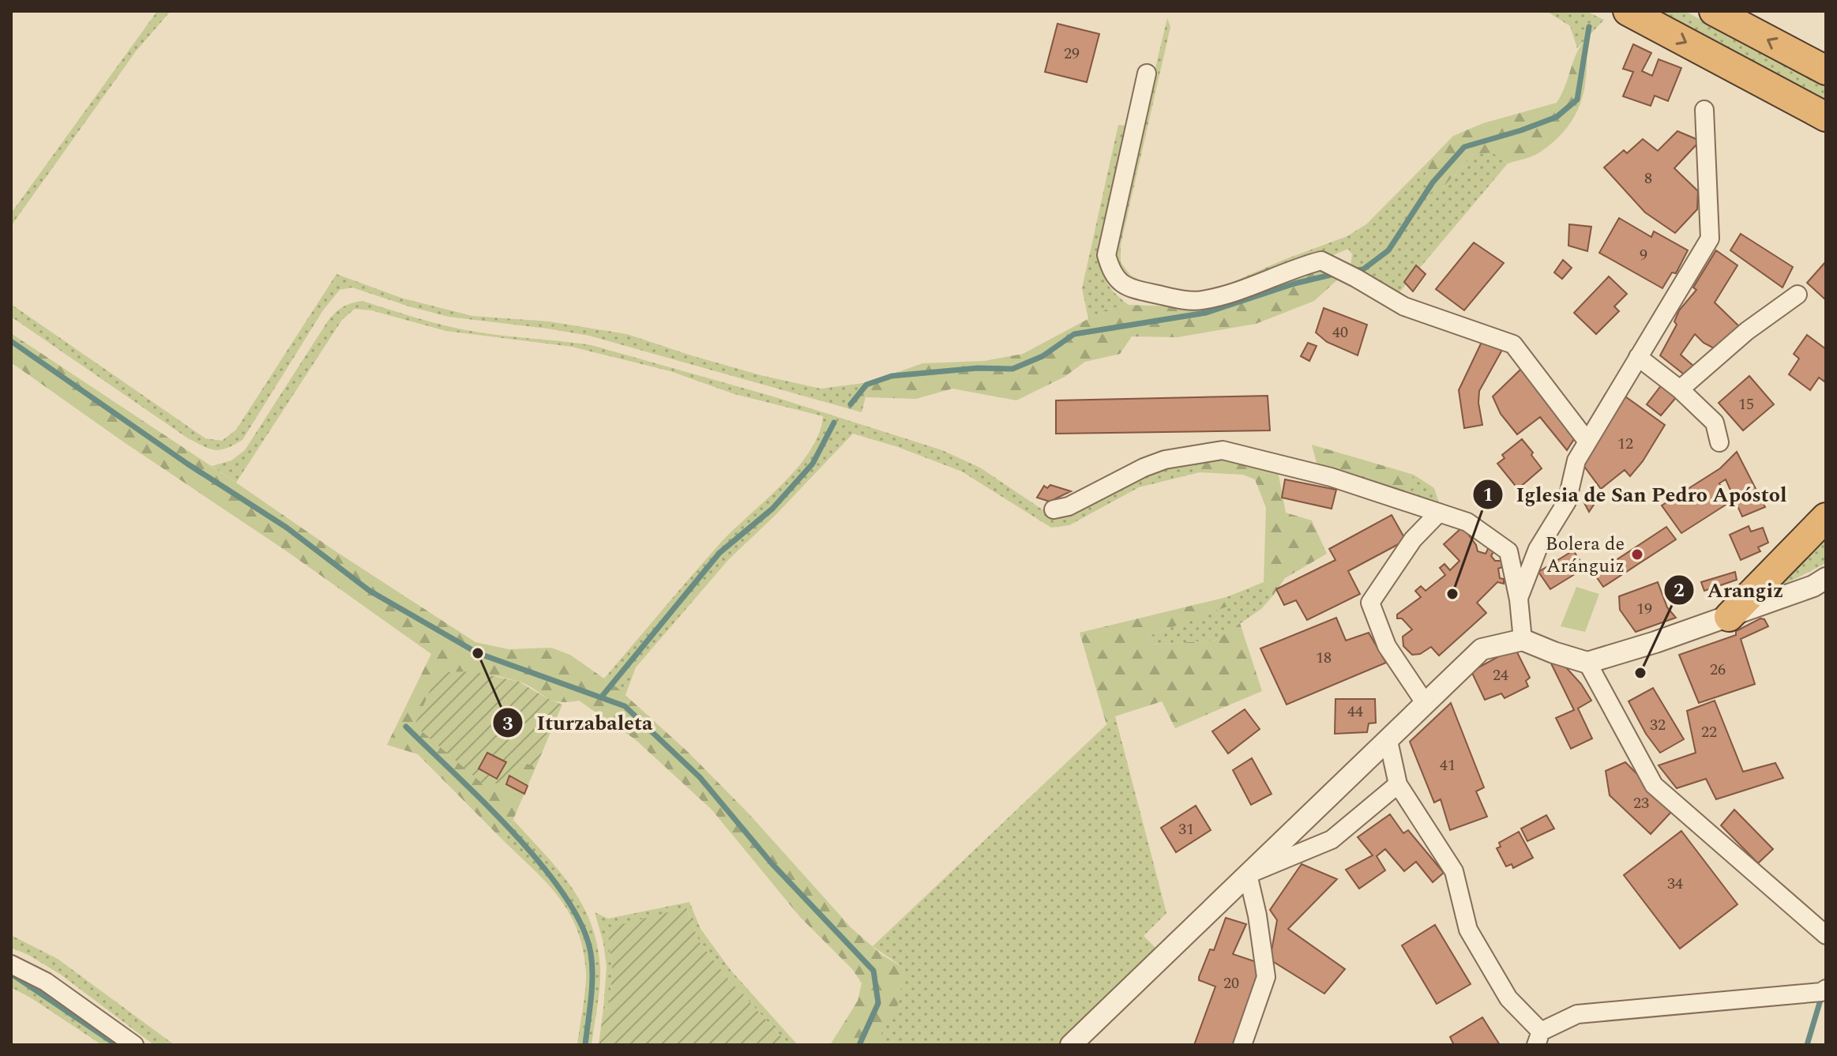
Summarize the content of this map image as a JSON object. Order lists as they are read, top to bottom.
{
  "places": [
    "Bolera de Aránguiz",
    "Iglesia de San Pedro Apóstol",
    "Iturzabaleta",
    "Arangiz"
  ],
  "house_numbers": [
    "29",
    "8",
    "9",
    "40",
    "15",
    "12",
    "19",
    "18",
    "26",
    "24",
    "44",
    "32",
    "22",
    "41",
    "23",
    "31",
    "34",
    "20"
  ]
}
